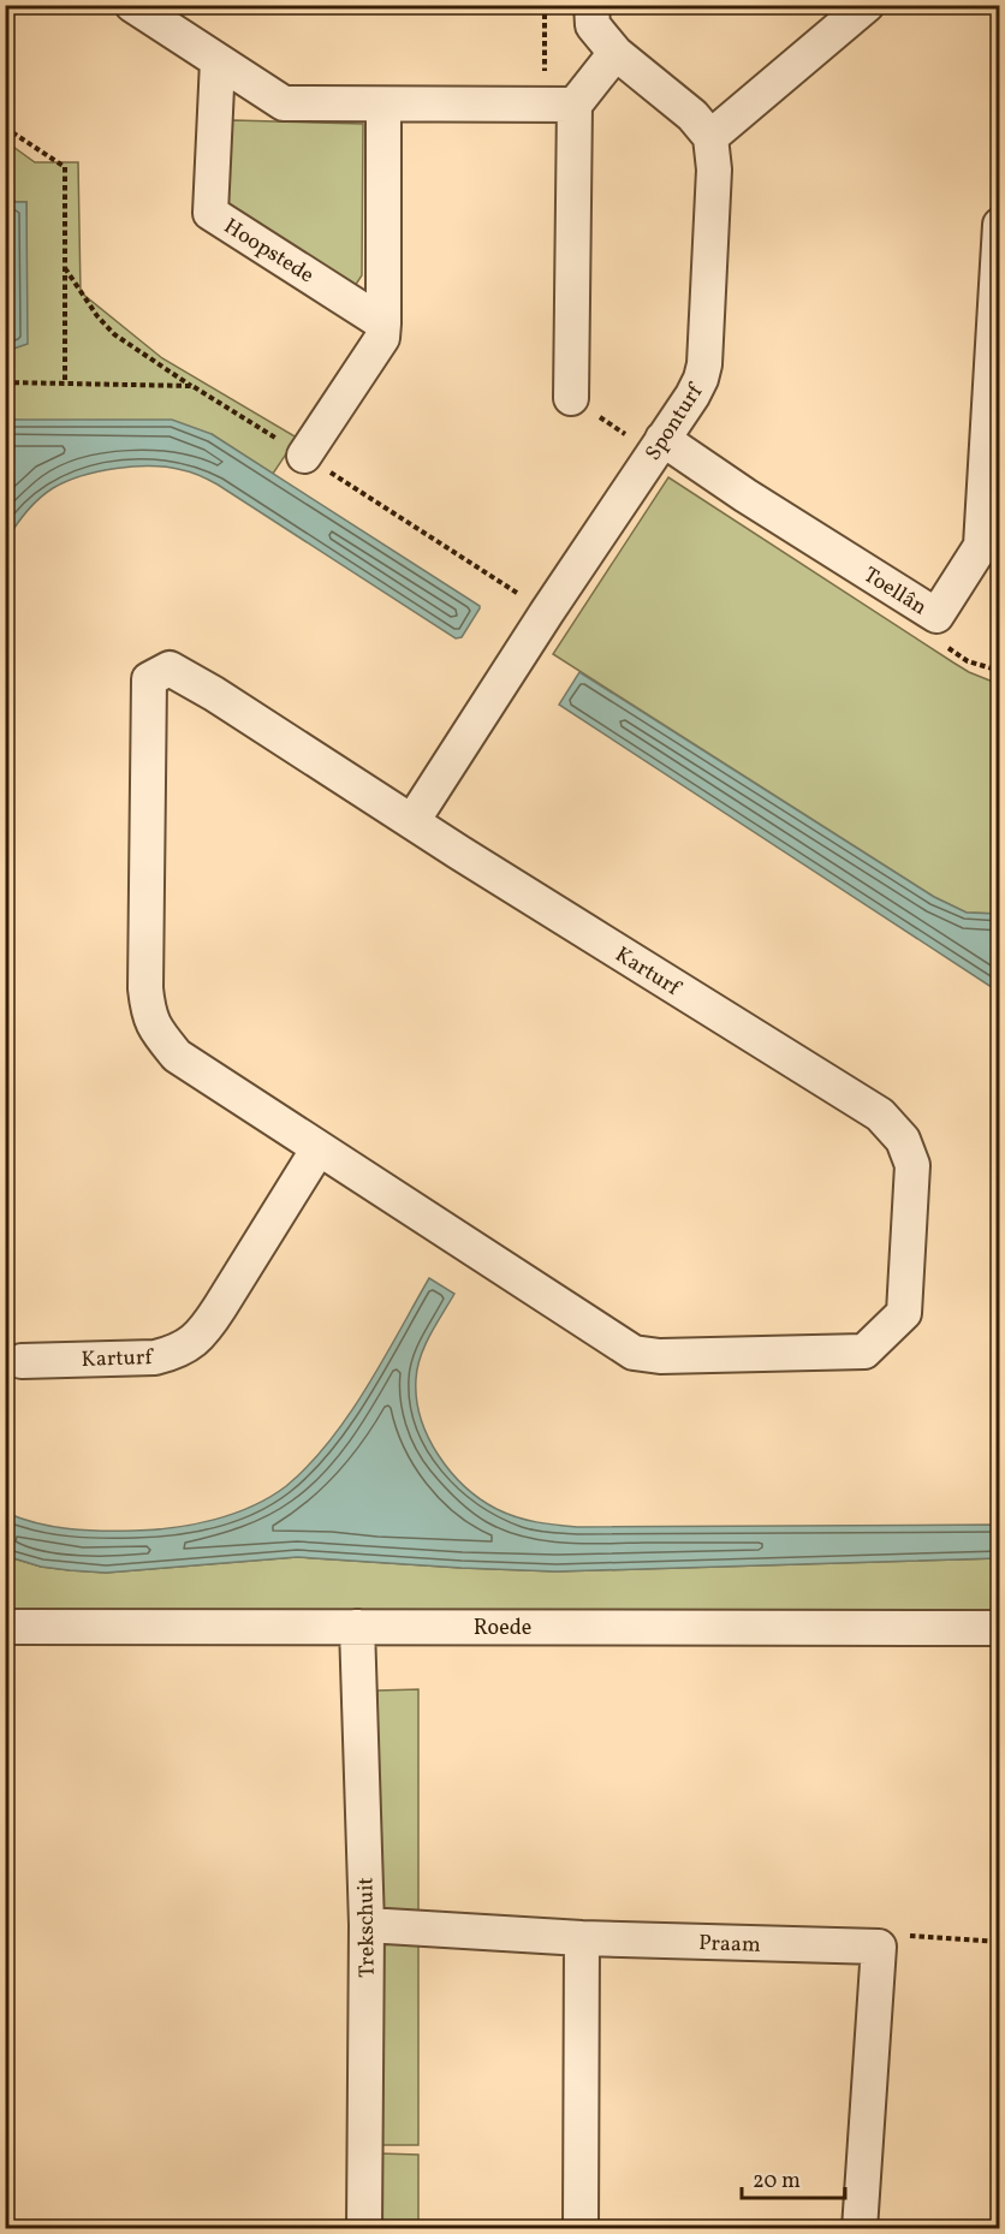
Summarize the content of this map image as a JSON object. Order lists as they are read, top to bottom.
{
  "streets": {
    "street": [
      "Hoopstede",
      "Sponturf",
      "Toellân",
      "Karturf",
      "Roede",
      "Trekschuit",
      "Praam"
    ]
  },
  "crossings": [
    ["Sponturf", "Toellân"],
    ["Sponturf", "Karturf"],
    ["Roede", "Trekschuit"],
    ["Trekschuit", "Praam"]
  ],
  "scale_bar": "20 m"
}
